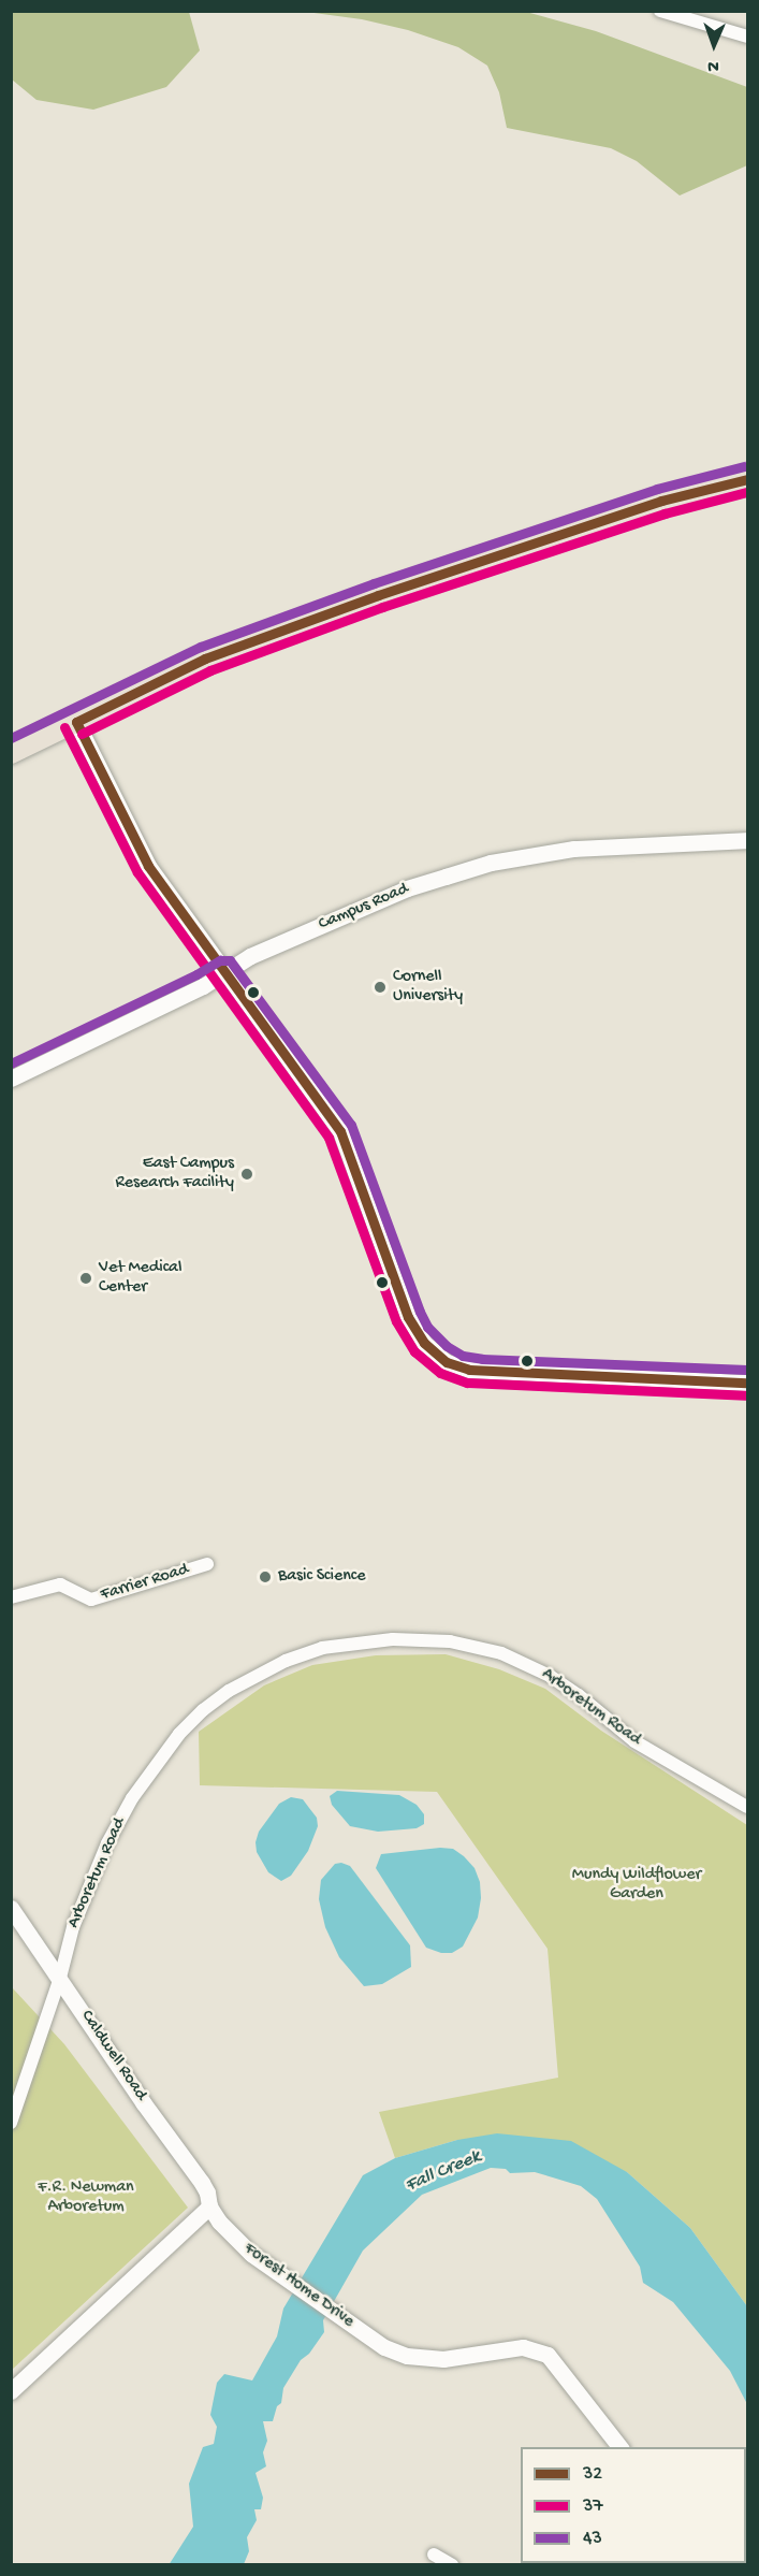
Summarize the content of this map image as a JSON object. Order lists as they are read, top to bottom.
{
  "streets": {
    "street": [
      "Campus Road",
      "Farrier Road",
      "Arboretum Road",
      "Caldwell Road",
      "Forest Home Drive"
    ]
  },
  "crossings": [
    ["Arboretum Road", "Caldwell Road"],
    ["Caldwell Road", "Forest Home Drive"]
  ],
  "water": ["Fall Creek"],
  "parks": ["Mundy Wildflower Garden", "F.R. Newman Arboretum"],
  "places": [
    "Cornell University",
    "East Campus Research Facility",
    "Vet Medical Center",
    "Basic Science"
  ],
  "lines": ["transit line 43", "transit line 32", "transit line 37"],
  "legend": ["32", "37", "43"],
  "north": "bottom"
}
